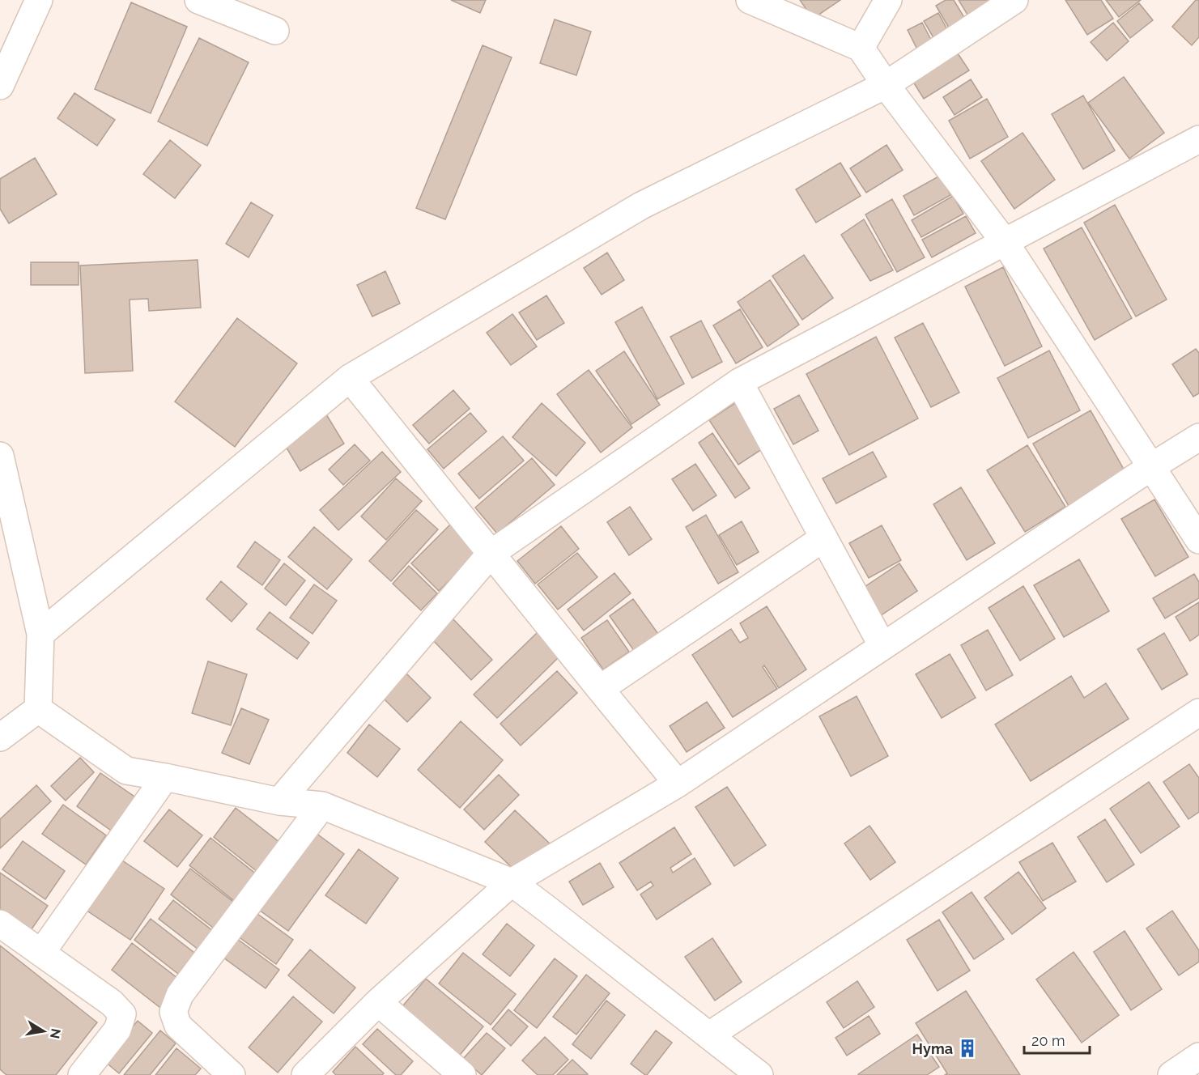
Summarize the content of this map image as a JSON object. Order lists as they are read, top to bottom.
{
  "places": {
    "building": ["Hyma"]
  },
  "scale_bar": "20 m",
  "north": "right"
}
